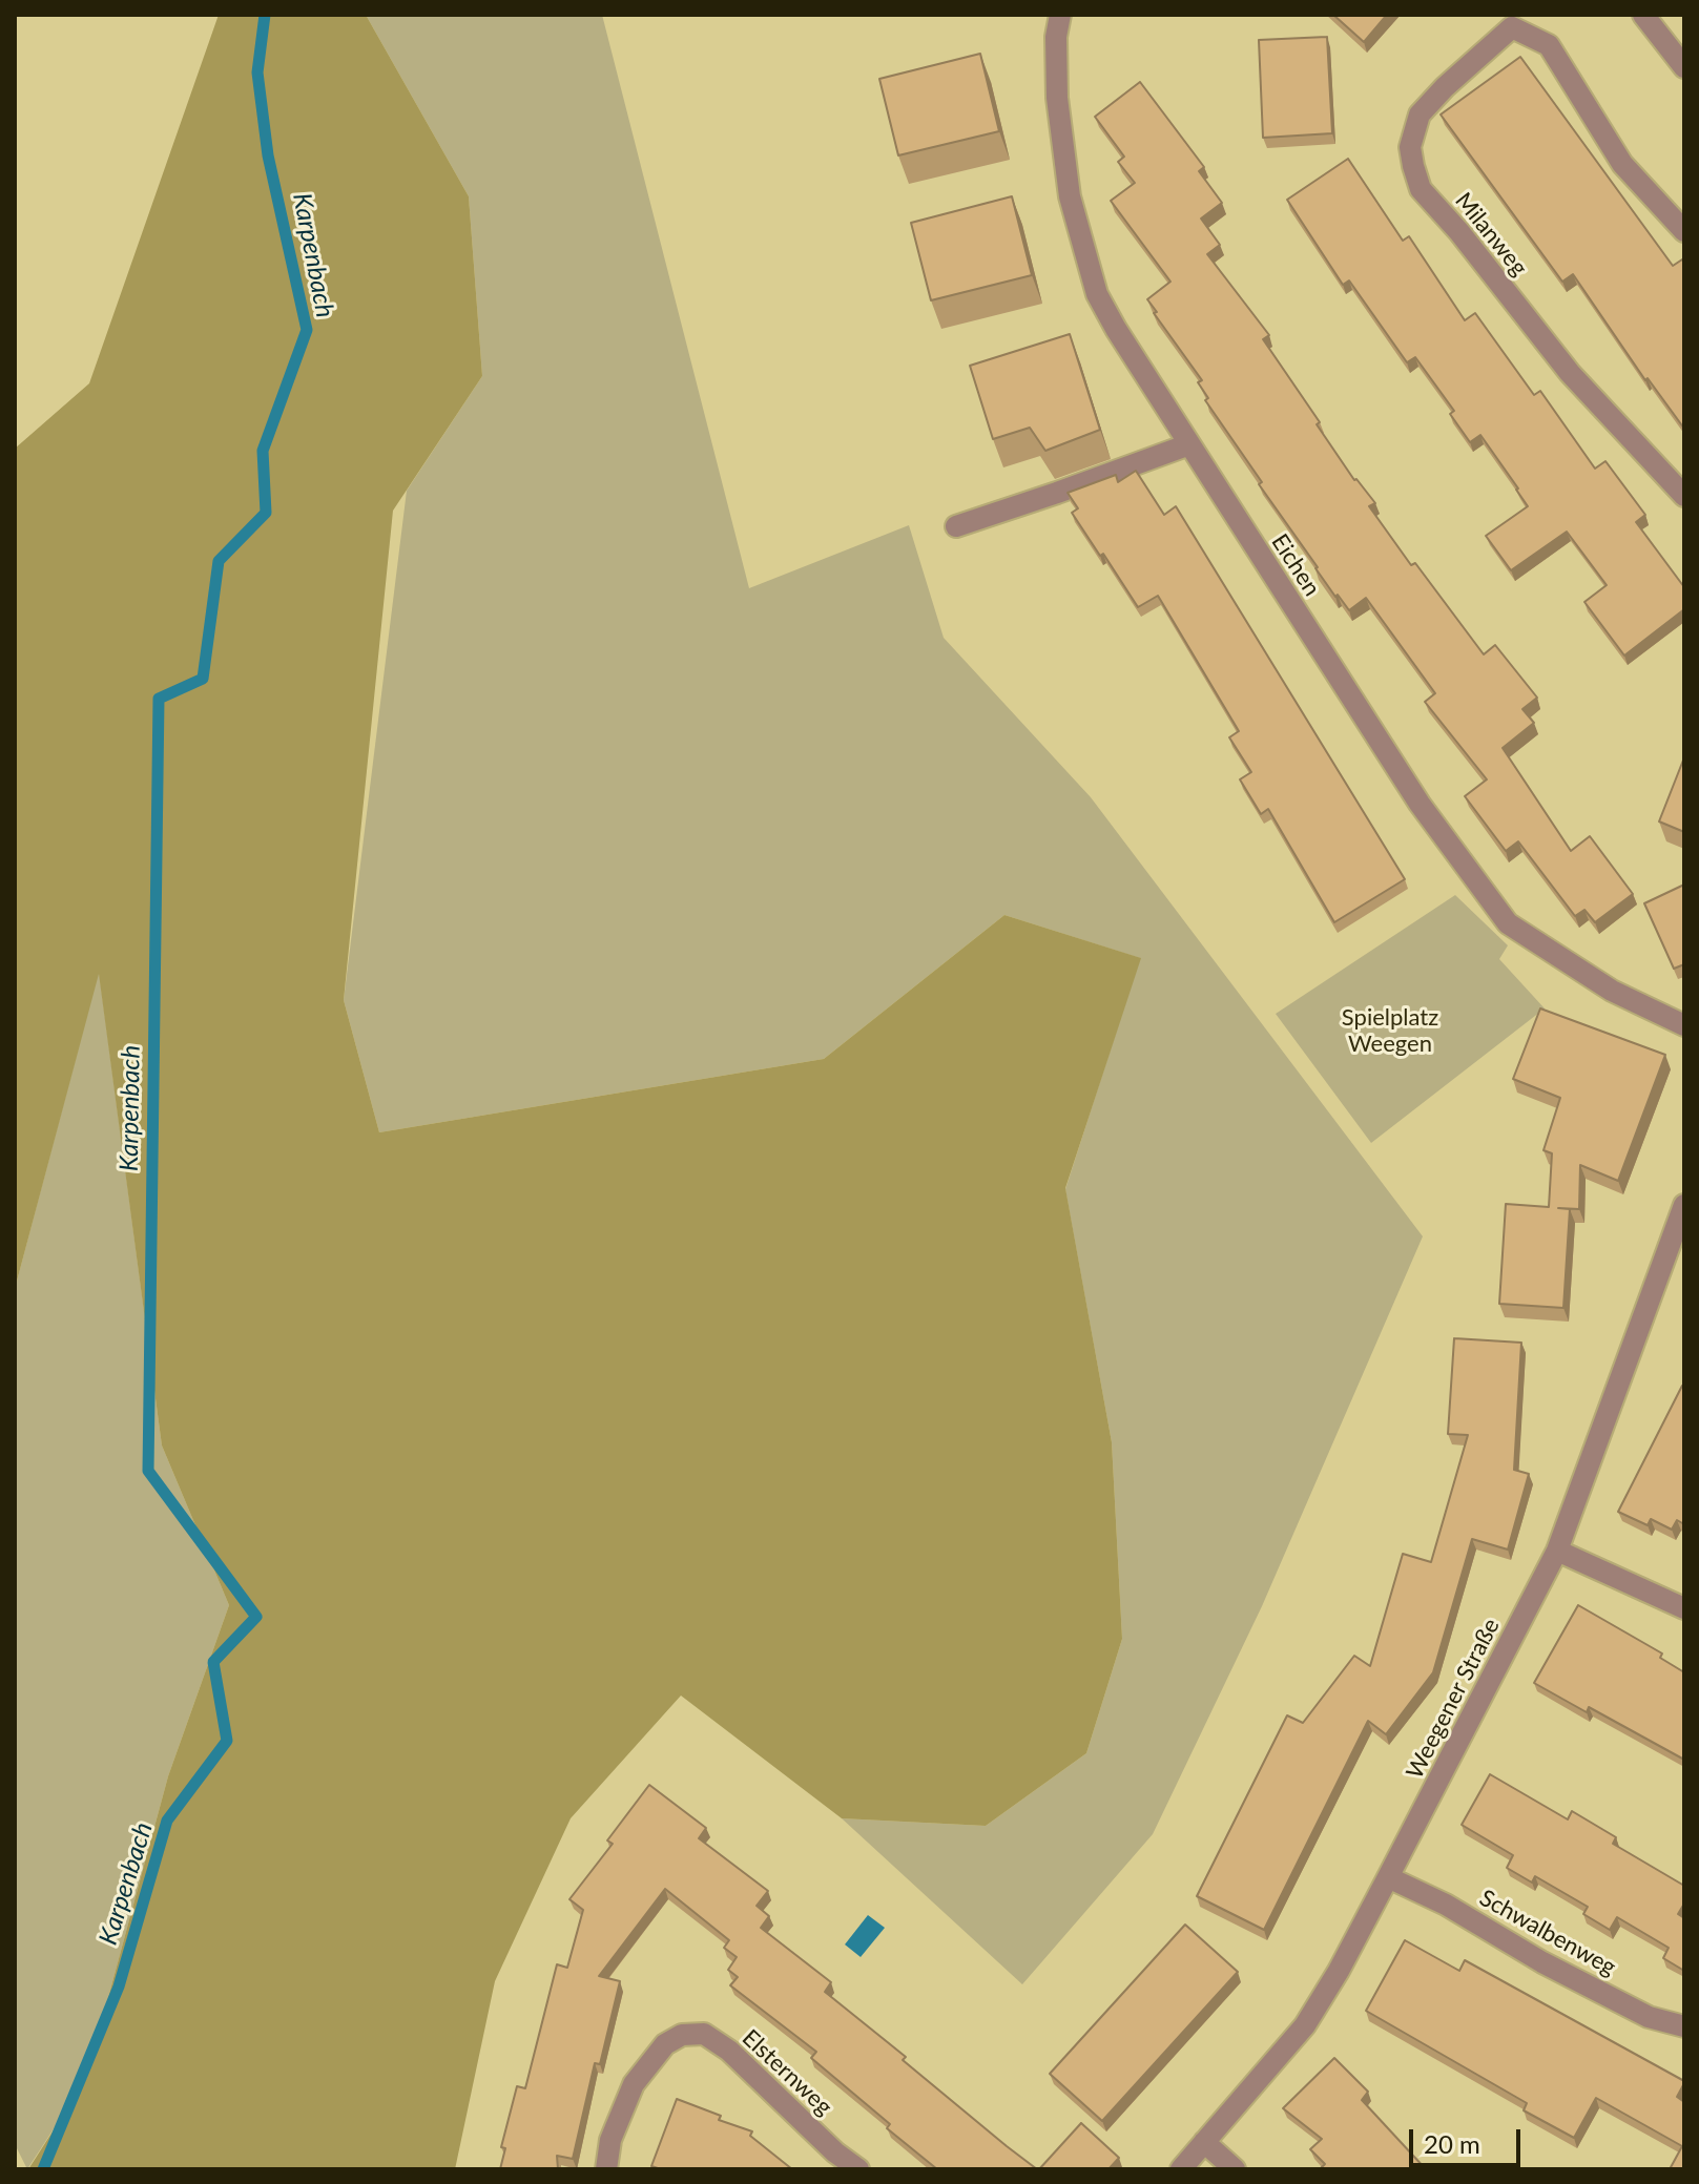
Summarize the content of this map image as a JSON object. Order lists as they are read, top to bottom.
{
  "streets": {
    "street": [
      "Milanweg",
      "Eichen",
      "Weegener Straße",
      "Schwalbenweg",
      "Elsternweg"
    ]
  },
  "crossings": [
    ["Weegener Straße", "Schwalbenweg"]
  ],
  "water": ["Karpenbach"],
  "parks": ["Spielplatz Weegen"],
  "scale_bar": "20 m"
}
